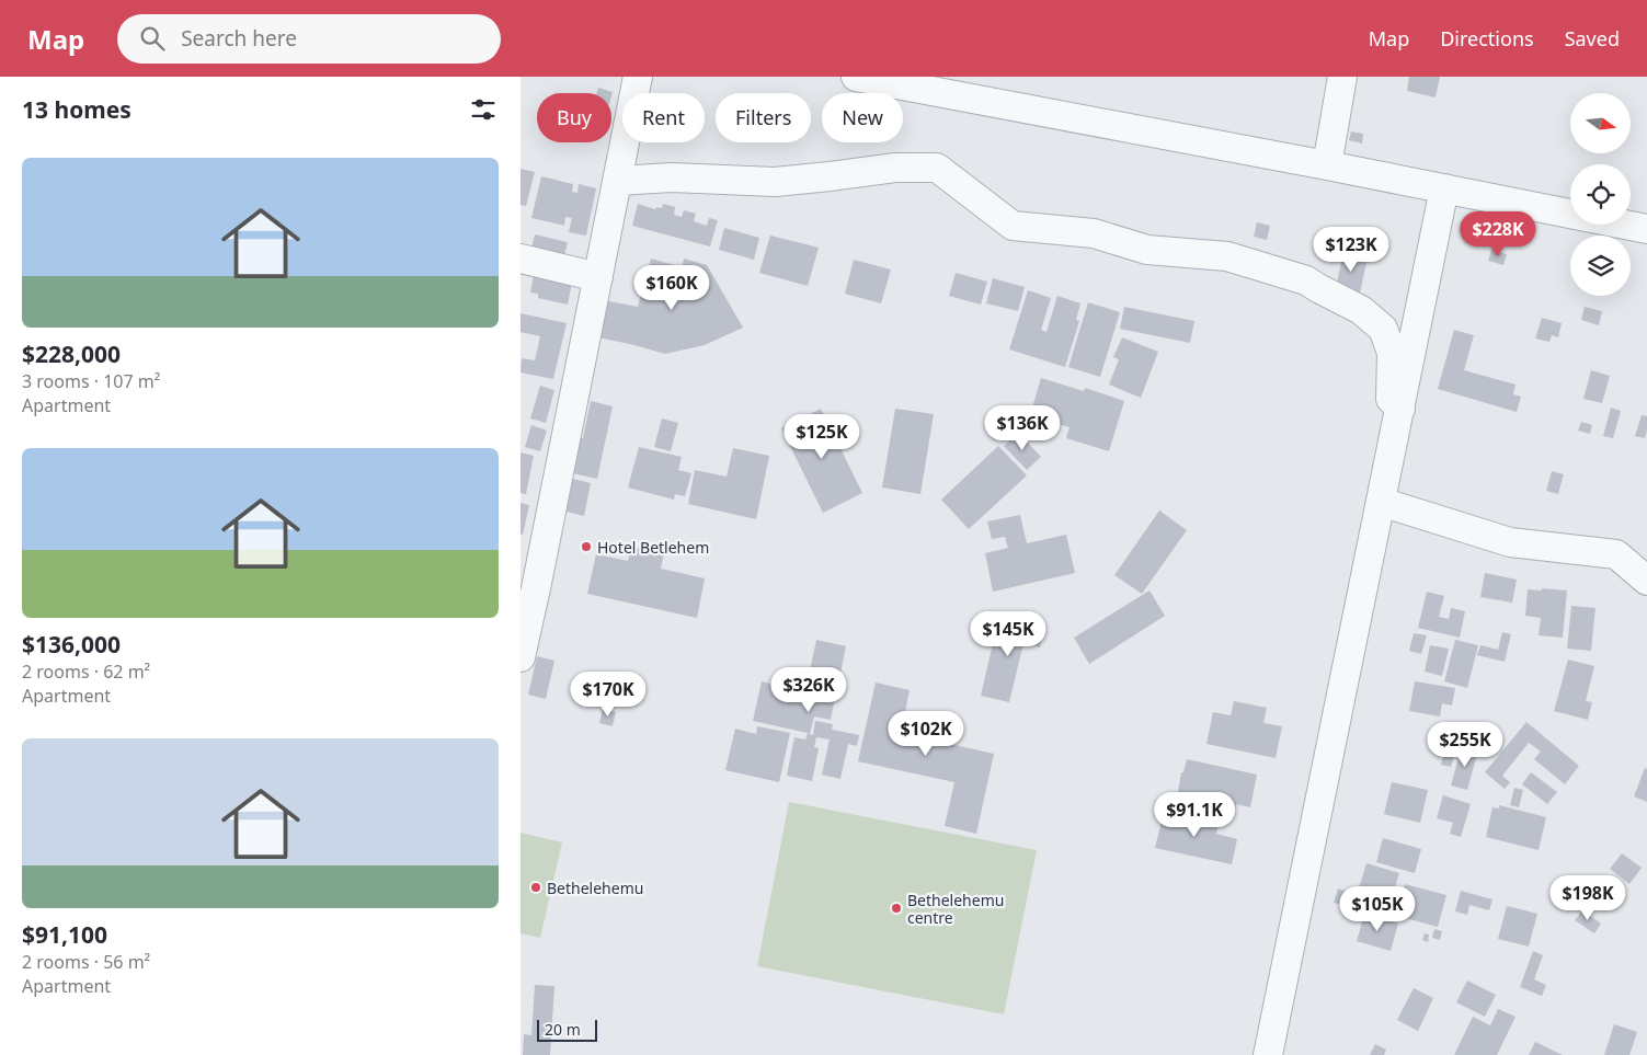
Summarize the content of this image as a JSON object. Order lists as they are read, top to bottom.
{
  "places": ["Hotel Betlehem", "Bethelehemu", "Bethelehemu centre"],
  "scale_bar": "20 m",
  "north": "right",
  "page": {
    "header": "Map",
    "search": "Search here",
    "nav": ["Map", "Directions", "Saved"],
    "heading": "13 homes",
    "chip": [
      "Buy",
      "Rent",
      "Filters",
      "New"
    ],
    "list": [
      {
        "name": "$228,000",
        "note": "3 rooms · 107 m² · Apartment"
      },
      {
        "name": "$136,000",
        "note": "2 rooms · 62 m² · Apartment"
      },
      {
        "name": "$91,100",
        "note": "2 rooms · 56 m² · Apartment"
      }
    ],
    "price": [
      "$228K",
      "$123K",
      "$160K",
      "$136K",
      "$125K",
      "$145K",
      "$326K",
      "$170K",
      "$102K",
      "$255K",
      "$91.1K",
      "$198K",
      "$105K"
    ],
    "scale": "20 m"
  }
}
